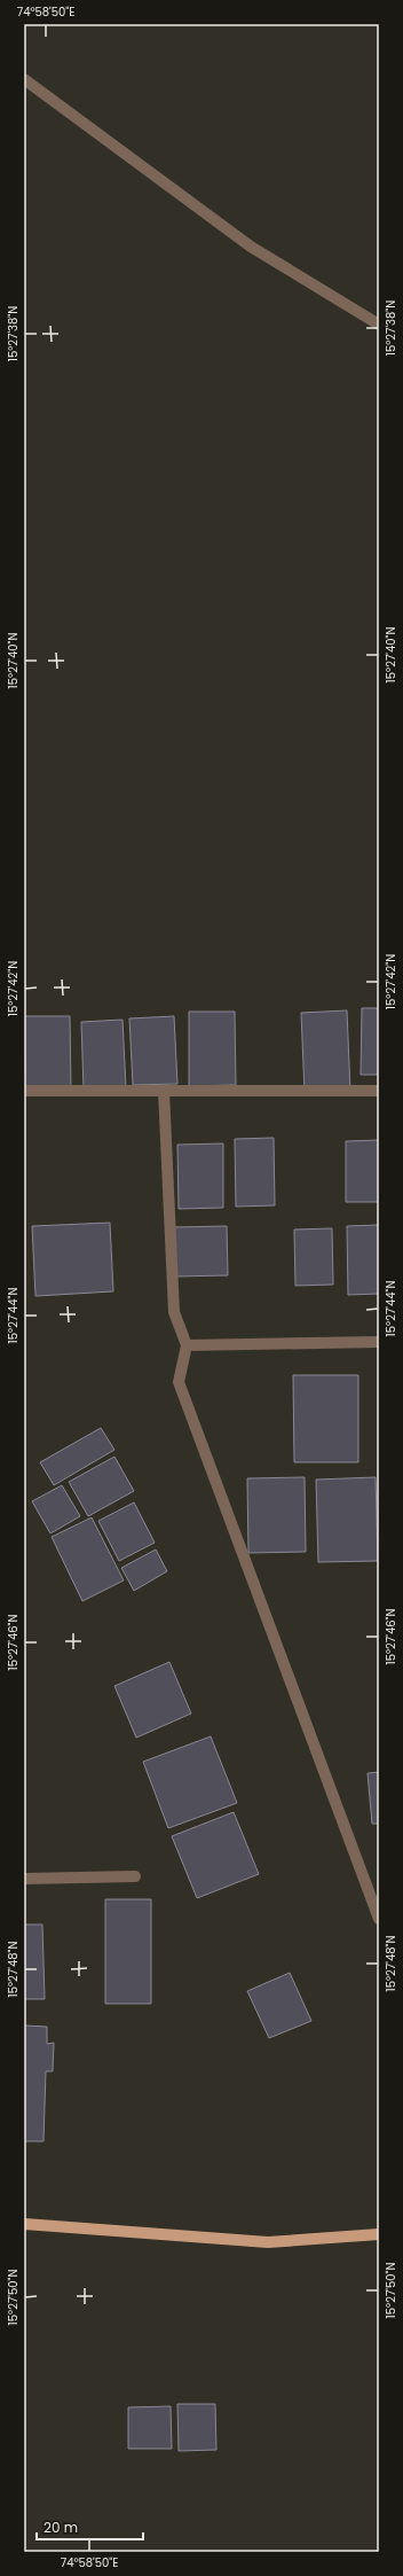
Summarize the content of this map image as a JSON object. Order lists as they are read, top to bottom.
{
  "scale_bar": "20 m",
  "coordinates": [
    "74°58'50\"E",
    "15°27'38\"N",
    "15°27'40\"N",
    "15°27'42\"N",
    "15°27'44\"N",
    "15°27'46\"N",
    "15°27'48\"N",
    "15°27'50\"N"
  ]
}
